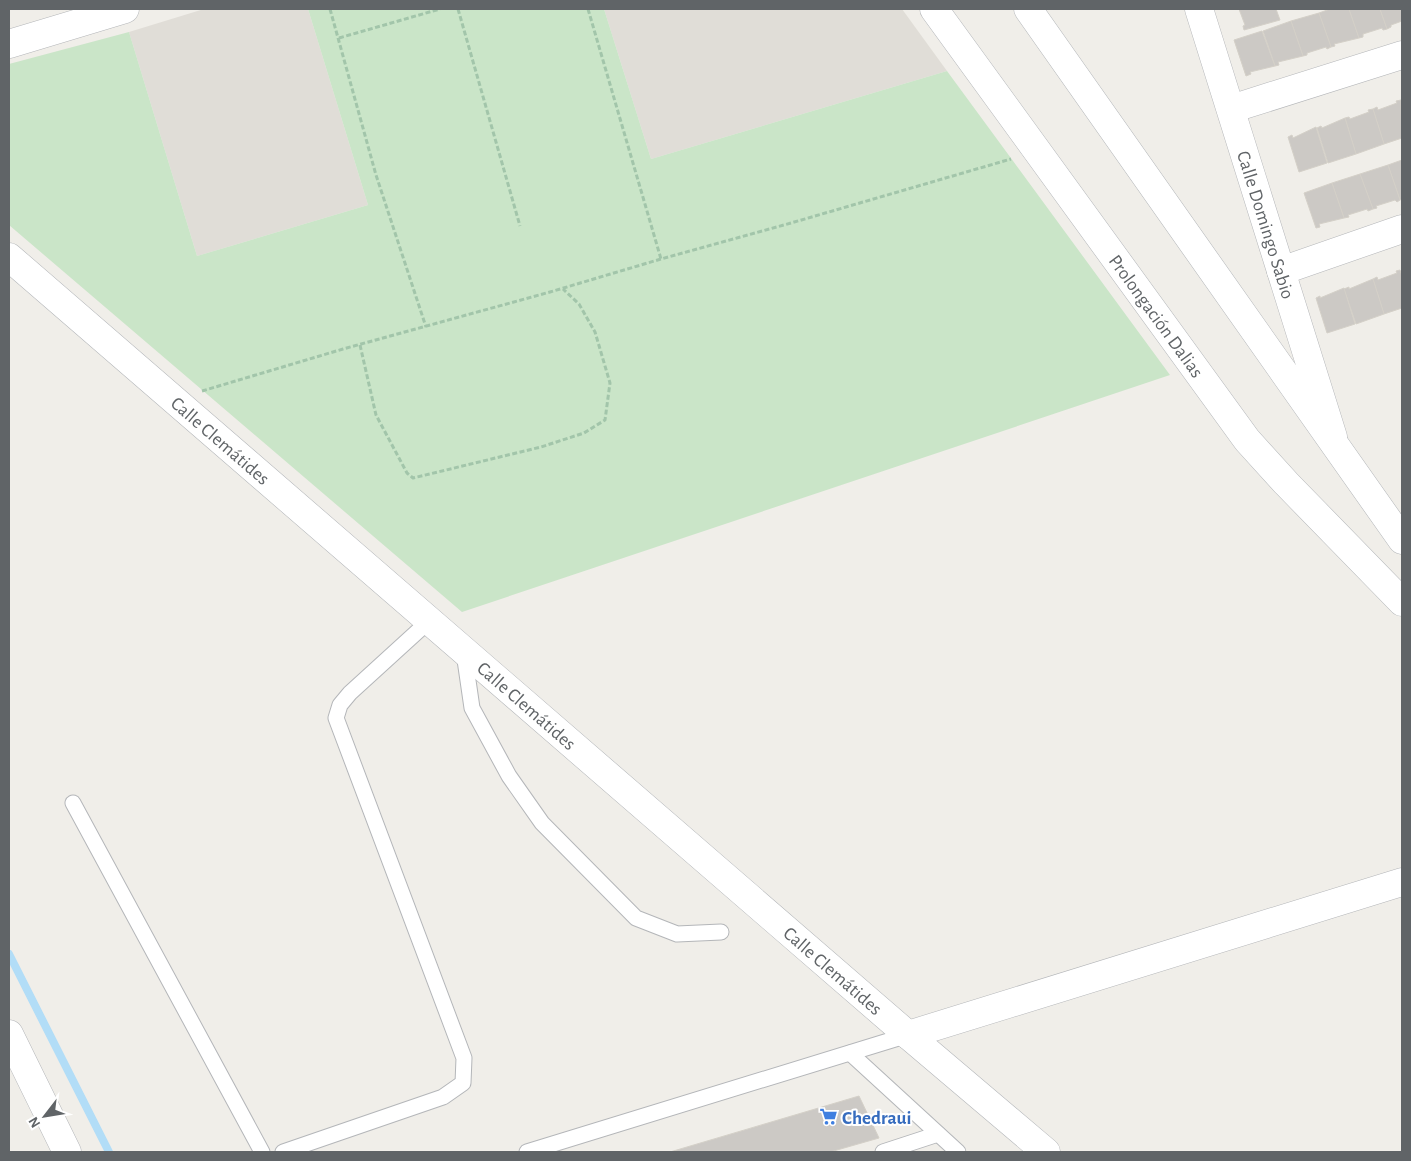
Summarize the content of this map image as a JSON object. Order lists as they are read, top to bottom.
{
  "streets": {
    "main road": ["Calle Domingo Sabio", "Prolongación Dalias", "Calle Clemátides"]
  },
  "places": {
    "supermarket": ["Chedraui"]
  },
  "north": "bottom left"
}
